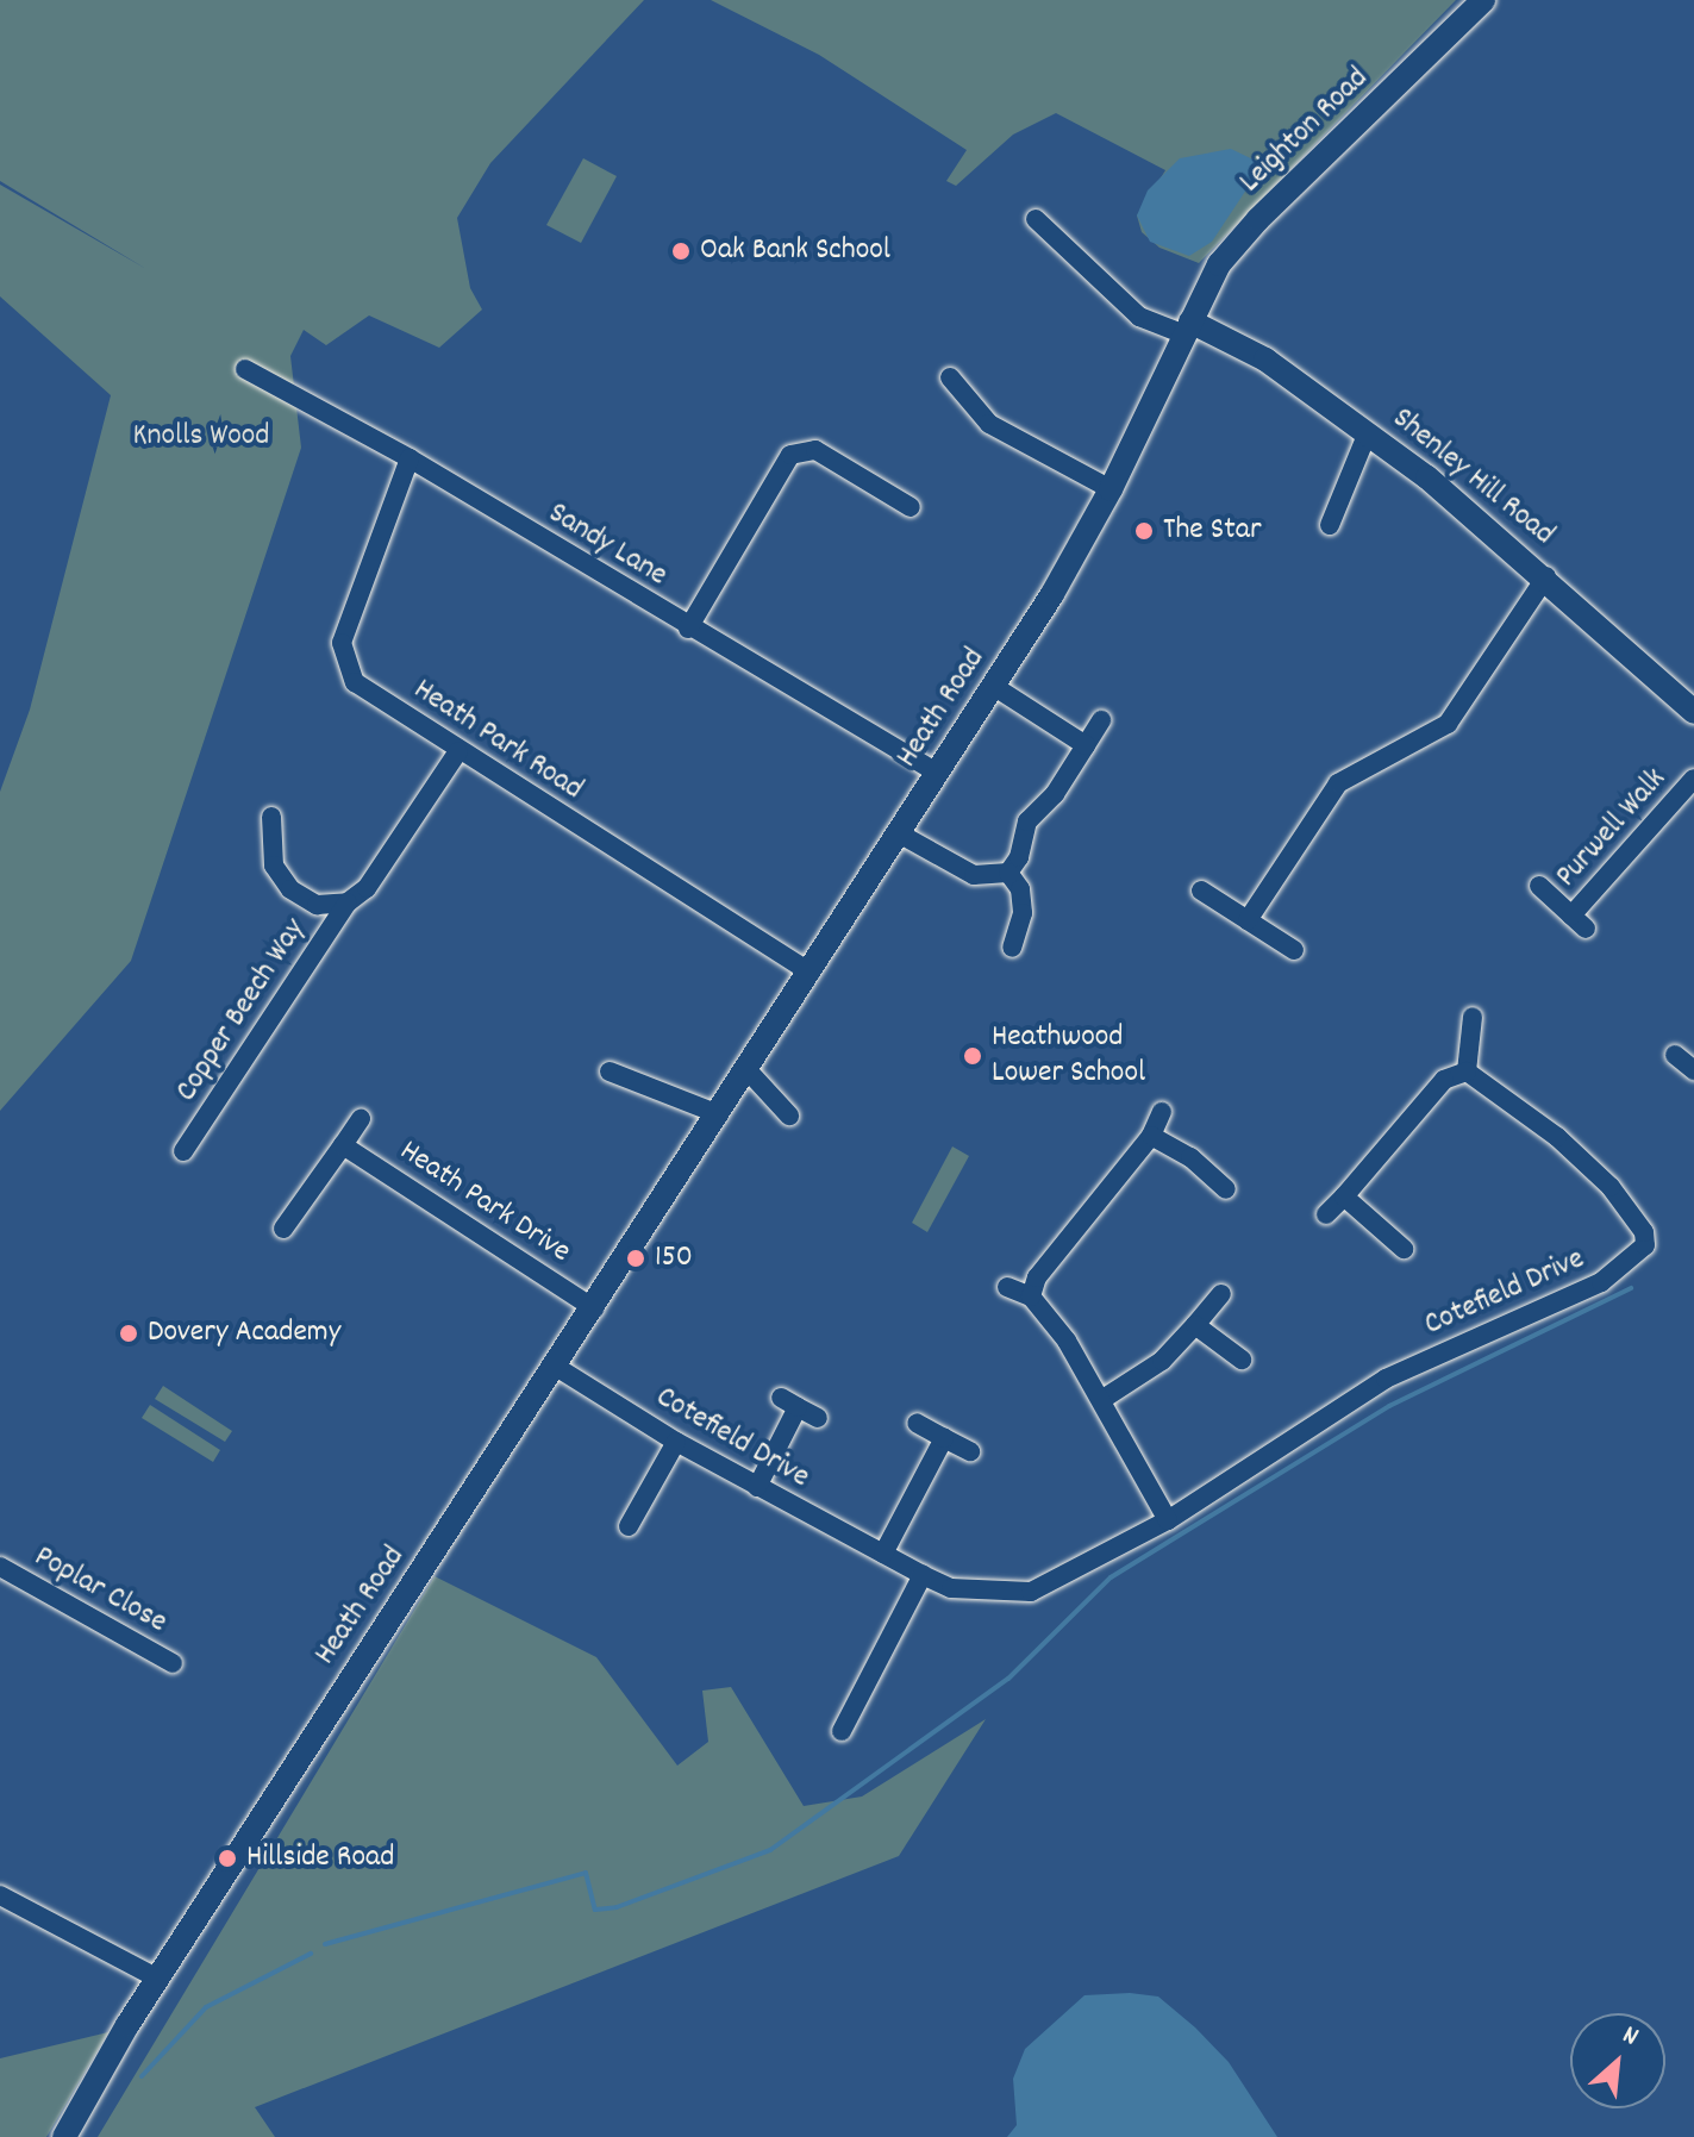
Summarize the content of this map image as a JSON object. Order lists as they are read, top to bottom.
{
  "streets": {
    "street": [
      "Leighton Road",
      "Shenley Hill Road",
      "Sandy Lane",
      "Heath Road",
      "Heath Park Road",
      "Purwell Walk",
      "Copper Beech Way",
      "Heath Park Drive",
      "Cotefield Drive",
      "Poplar Close"
    ]
  },
  "crossings": [
    ["Leighton Road", "Shenley Hill Road"],
    ["Leighton Road", "Heath Road"],
    ["Shenley Hill Road", "Heath Road"],
    ["Sandy Lane", "Heath Road"],
    ["Sandy Lane", "Heath Park Road"],
    ["Heath Road", "Heath Park Road"],
    ["Heath Road", "Heath Park Drive"],
    ["Heath Road", "Cotefield Drive"],
    ["Heath Park Road", "Copper Beech Way"]
  ],
  "parks": ["Knolls Wood"],
  "places": [
    "Oak Bank School",
    "The Star",
    "Heathwood Lower School",
    "150",
    "Dovery Academy",
    "Hillside Road"
  ],
  "north": "top right"
}
